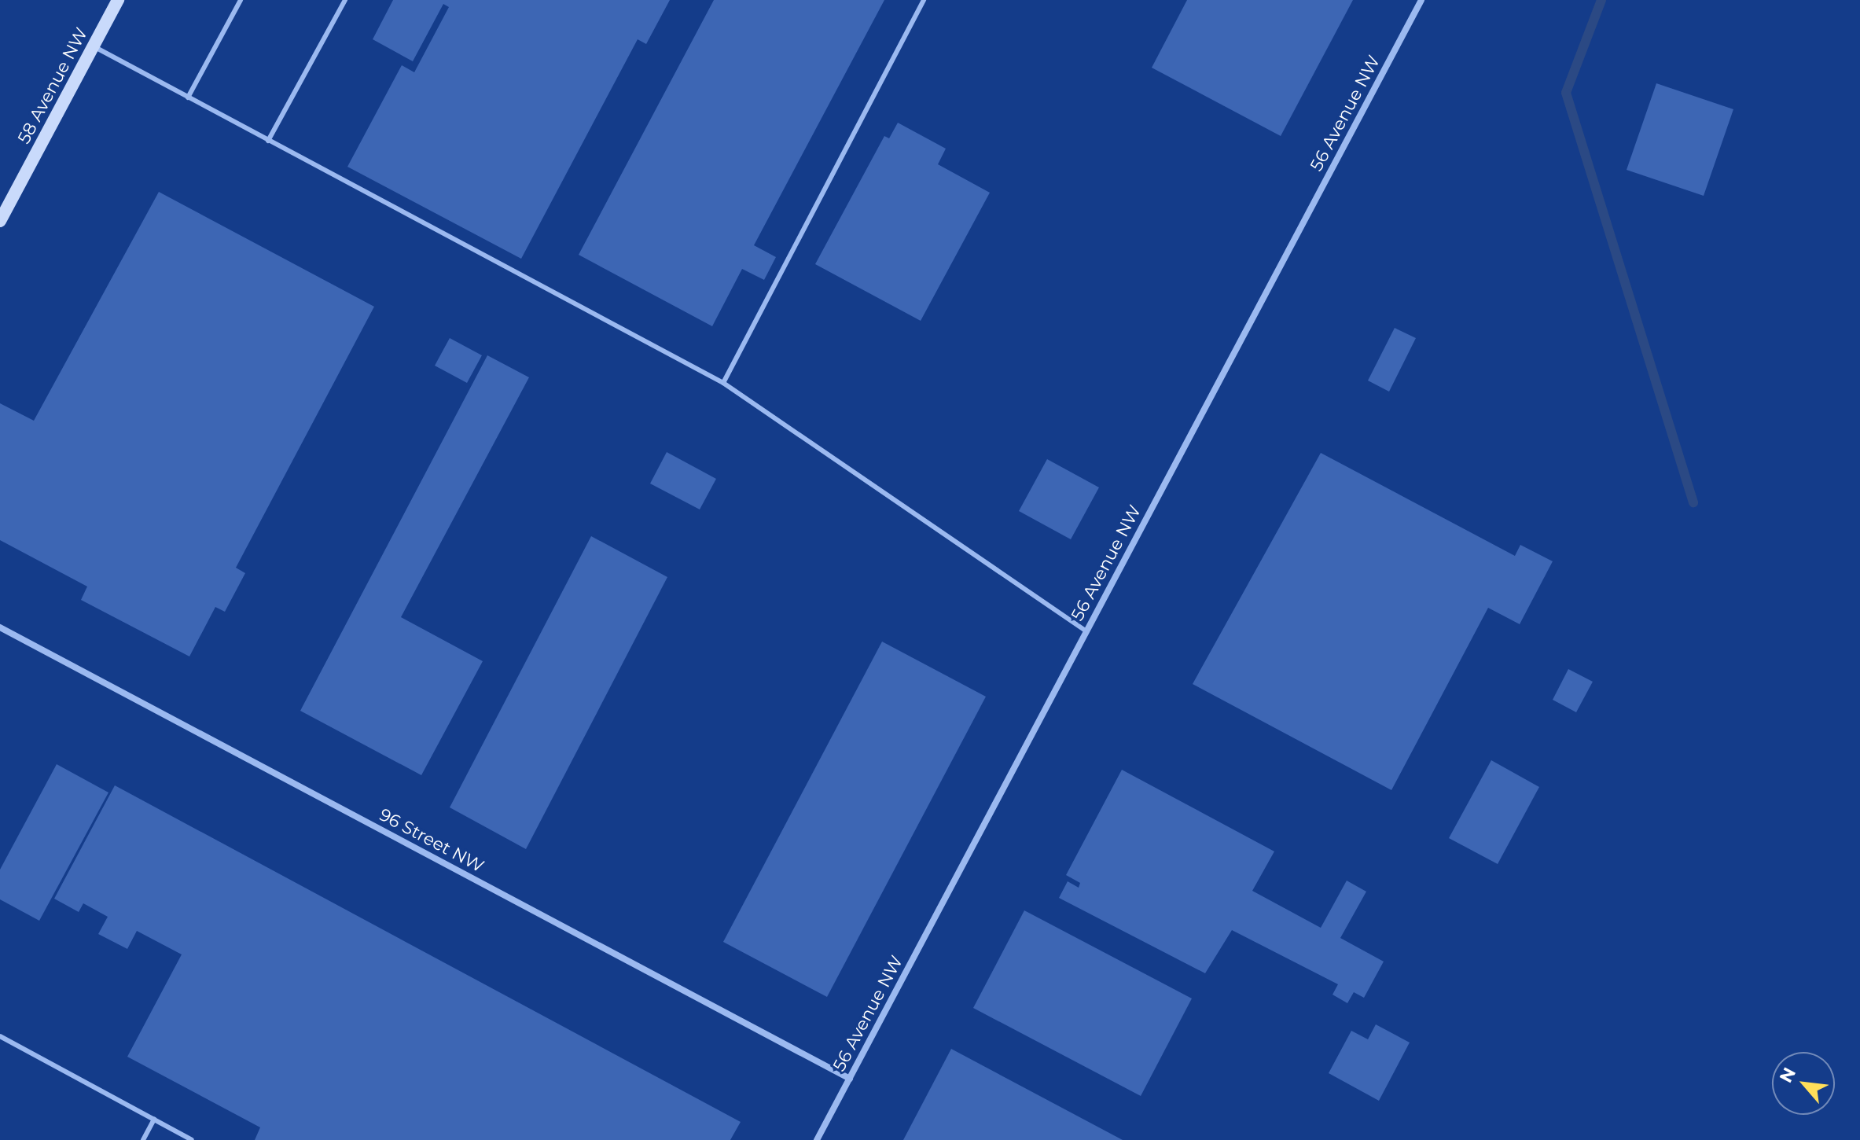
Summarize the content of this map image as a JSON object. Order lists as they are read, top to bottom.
{
  "streets": {
    "street": ["58 Avenue NW", "56 Avenue NW", "96 Street NW"]
  },
  "crossings": [
    ["56 Avenue NW", "96 Street NW"]
  ],
  "north": "top left"
}
